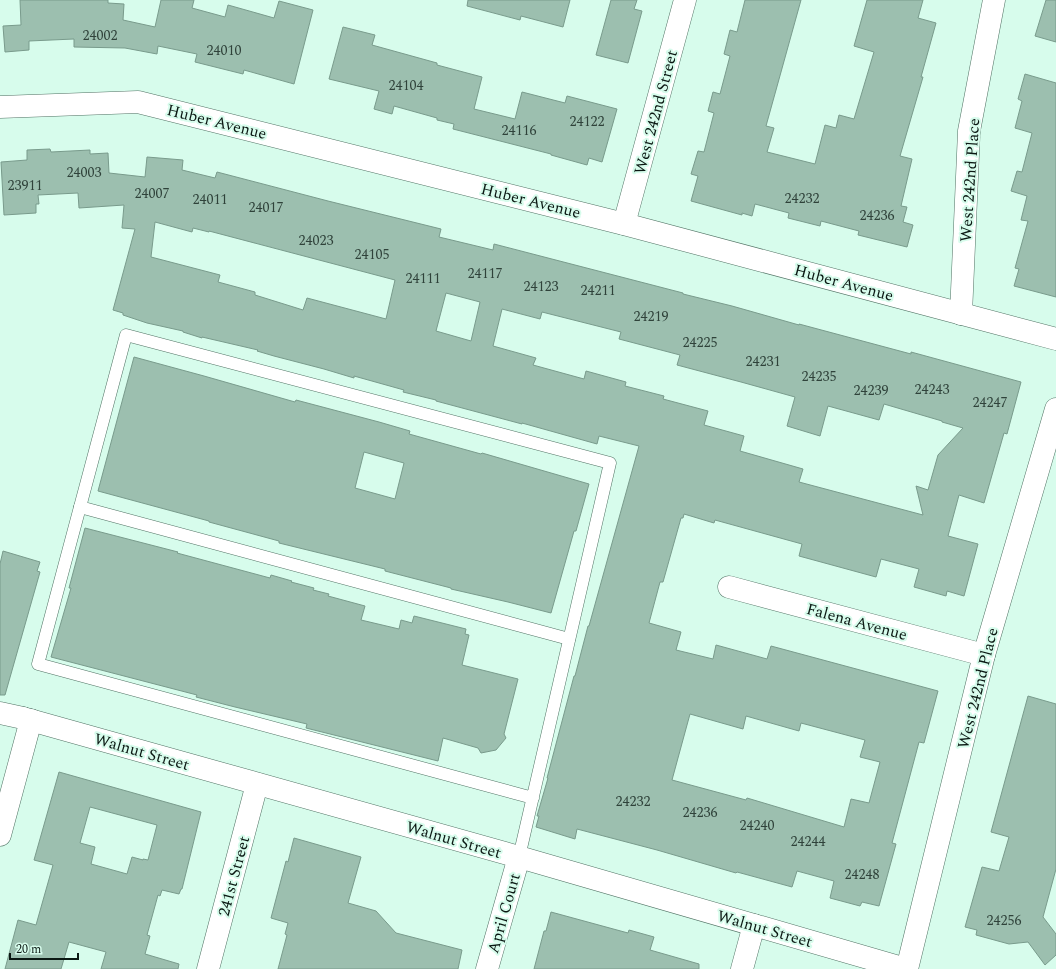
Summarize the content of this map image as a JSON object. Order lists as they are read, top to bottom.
{
  "streets": {
    "street": [
      "West 242nd Street",
      "Huber Avenue",
      "West 242nd Place",
      "Falena Avenue",
      "Walnut Street",
      "241st Street",
      "April Court"
    ]
  },
  "crossings": [
    ["West 242nd Street", "Huber Avenue"],
    ["Huber Avenue", "West 242nd Place"],
    ["West 242nd Place", "Falena Avenue"],
    ["West 242nd Place", "Walnut Street"],
    ["Walnut Street", "241st Street"],
    ["Walnut Street", "April Court"]
  ],
  "house_numbers": [
    "24002",
    "24010",
    "24104",
    "24122",
    "24116",
    "24003",
    "23911",
    "24007",
    "24232",
    "24011",
    "24017",
    "24236",
    "24023",
    "24105",
    "24117",
    "24111",
    "24123",
    "24211",
    "24219",
    "24225",
    "24231",
    "24235",
    "24243",
    "24239",
    "24247",
    "24232",
    "24236",
    "24240",
    "24244",
    "24248",
    "24256"
  ],
  "scale_bar": "20 m"
}
